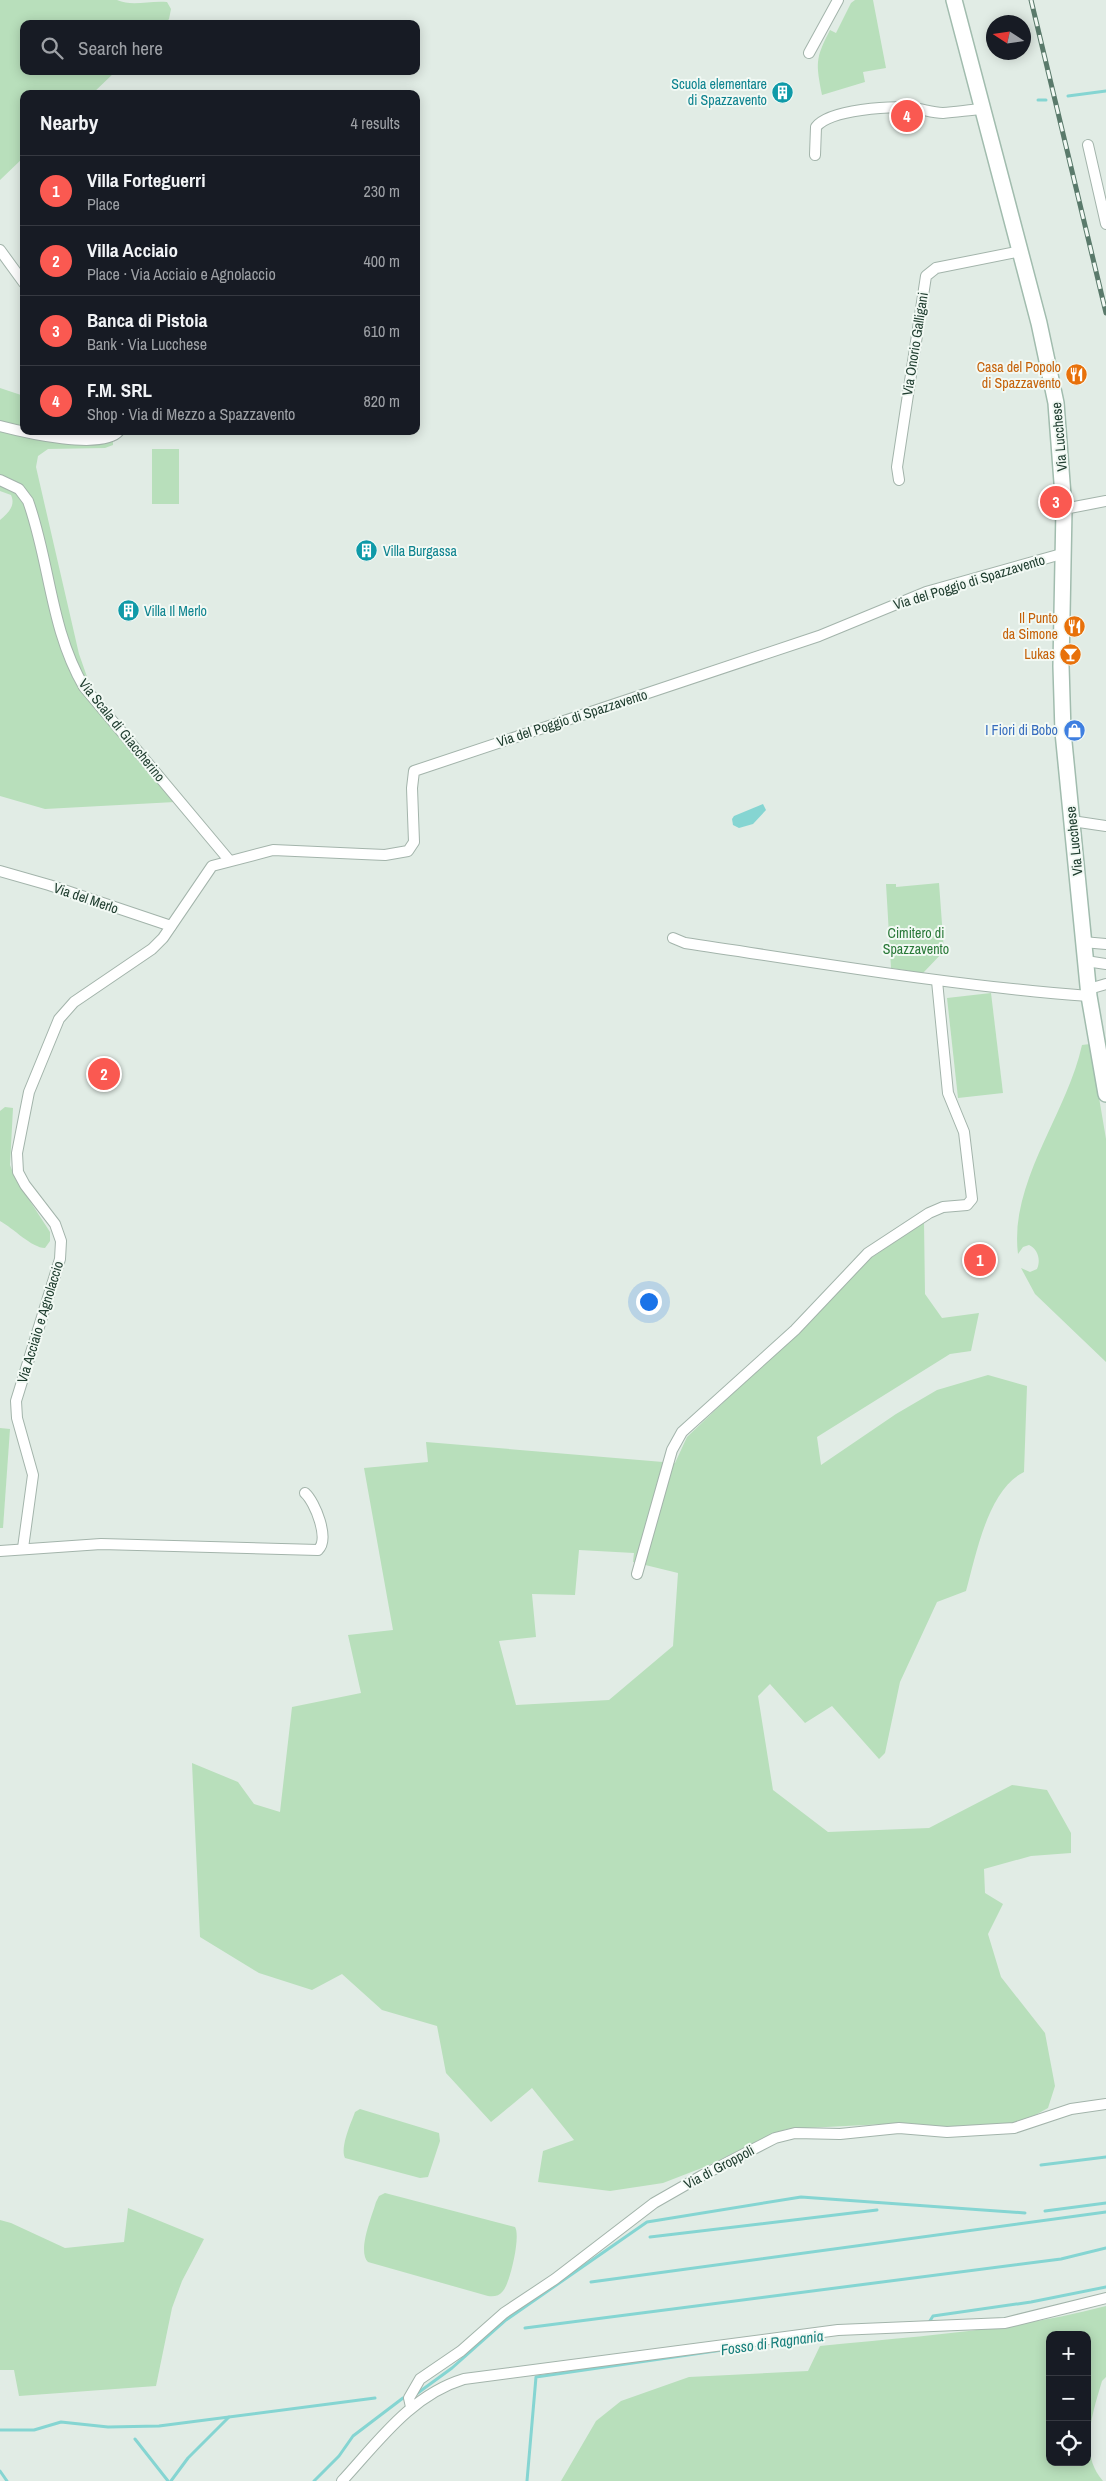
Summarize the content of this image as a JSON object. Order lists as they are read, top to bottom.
{
  "streets": {
    "street": [
      "Via Onorio Galligani",
      "Via Lucchese",
      "Via del Poggio di Spazzavento",
      "Via Scala di Giaccherino",
      "Via del Merlo",
      "Via Acciaio e Agnolaccio",
      "Via di Groppoli"
    ]
  },
  "crossings": [
    ["Via Onorio Galligani", "Via Lucchese"],
    ["Via Lucchese", "Via del Poggio di Spazzavento"],
    ["Via del Poggio di Spazzavento", "Via Scala di Giaccherino"],
    ["Via del Poggio di Spazzavento", "Via del Merlo"],
    ["Via del Poggio di Spazzavento", "Via Acciaio e Agnolaccio"],
    ["Via del Merlo", "Via Acciaio e Agnolaccio"]
  ],
  "water": ["Fosso di Ragnania"],
  "parks": ["Cimitero di Spazzavento"],
  "places": {
    "building": ["Scuola elementare di Spazzavento", "Villa Burgassa", "Villa Il Merlo"],
    "restaurant": ["Casa del Popolo di Spazzavento", "Il Punto da Simone"],
    "bar": ["Lukas"],
    "shop": ["I Fiori di Bobo"]
  },
  "north": "left",
  "page": {
    "search": "Search here",
    "heading": ["Nearby", "4 results"],
    "pins": [
      "4",
      "3",
      "2",
      "1"
    ],
    "list": [
      {
        "mark": "1",
        "name": "Villa Forteguerri",
        "note": "Place",
        "value": "230 m"
      },
      {
        "mark": "2",
        "name": "Villa Acciaio",
        "note": "Place · Via Acciaio e Agnolaccio",
        "value": "400 m"
      },
      {
        "mark": "3",
        "name": "Banca di Pistoia",
        "note": "Bank · Via Lucchese",
        "value": "610 m"
      },
      {
        "mark": "4",
        "name": "F.M. SRL",
        "note": "Shop · Via di Mezzo a Spazzavento",
        "value": "820 m"
      }
    ],
    "map_buttons": ["+", "−"]
  }
}
